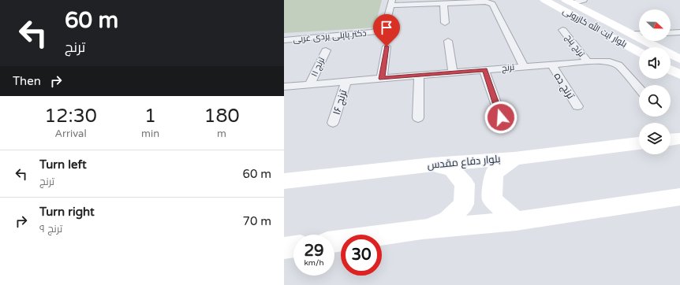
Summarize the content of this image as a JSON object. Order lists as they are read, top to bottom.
{
  "streets": {
    "main road": ["بلوار آیت الله کازرونی", "بلوار دفاع مقدس"],
    "street": [
      "دکتر پاپلی یزدی غربی",
      "ترنج پنج",
      "ترنج ۱۱",
      "ترنج",
      "ترنج ده",
      "ترنج ۱۶"
    ]
  },
  "crossings": [
    ["دکتر پاپلی یزدی غربی", "ترنج"],
    ["ترنج ۱۱", "ترنج"],
    ["ترنج", "ترنج ۱۶"]
  ],
  "north": "right",
  "page": {
    "turn": ["60 m", "ترنج"],
    "then": "Then",
    "eta": [
      "12:30",
      "Arrival",
      "1",
      "min",
      "180",
      "m"
    ],
    "list": [
      {
        "name": "Turn left",
        "note": "ترنج",
        "value": "60 m"
      },
      {
        "name": "Turn right",
        "note": "ترنج ۹",
        "value": "70 m"
      }
    ],
    "speed": "29 km/h",
    "limit": "30"
  }
}
